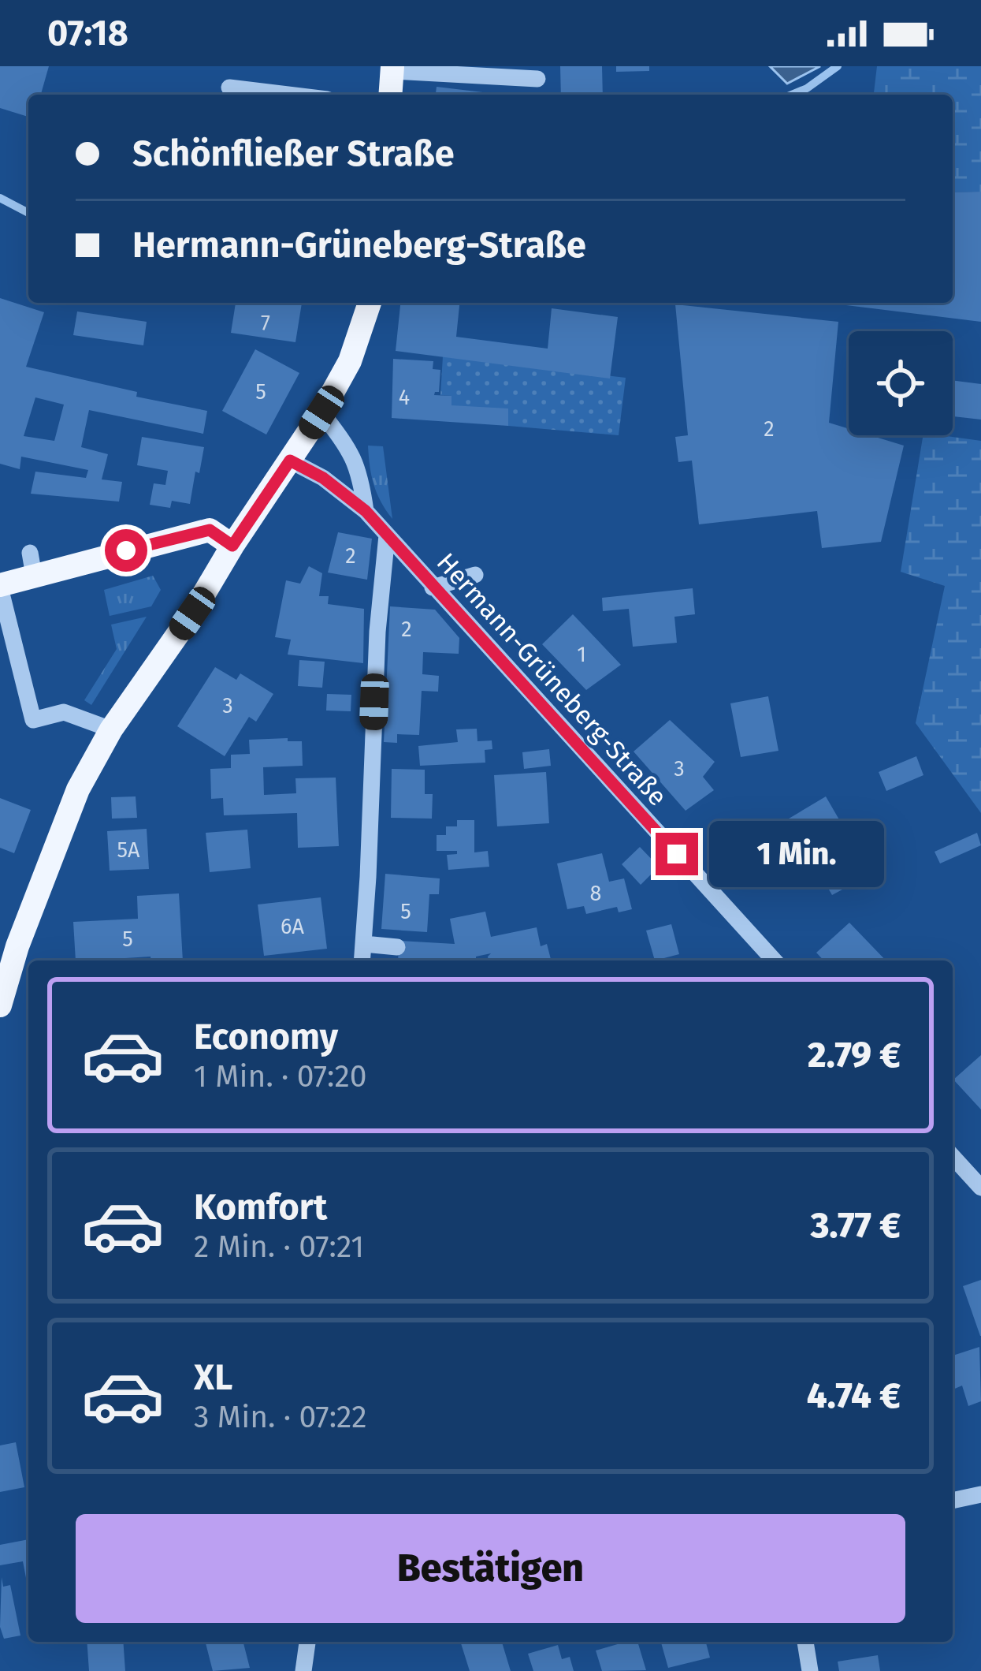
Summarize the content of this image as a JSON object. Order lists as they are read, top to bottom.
{
  "streets": {
    "street": ["Hermann-Grüneberg-Straße"]
  },
  "house_numbers": [
    "7",
    "5",
    "4",
    "2",
    "2",
    "2",
    "1",
    "3",
    "3",
    "5A",
    "8",
    "5",
    "6A",
    "5"
  ],
  "page": {
    "status": "07:18",
    "banner": ["Schönfließer Straße", "Hermann-Grüneberg-Straße"],
    "bubble": "1 Min.",
    "list": [
      {
        "name": "Economy",
        "note": "1 Min. · 07:20",
        "value": "2.79 €"
      },
      {
        "name": "Komfort",
        "note": "2 Min. · 07:21",
        "value": "3.77 €"
      },
      {
        "name": "XL",
        "note": "3 Min. · 07:22",
        "value": "4.74 €"
      }
    ],
    "buttons": "Bestätigen"
  }
}
